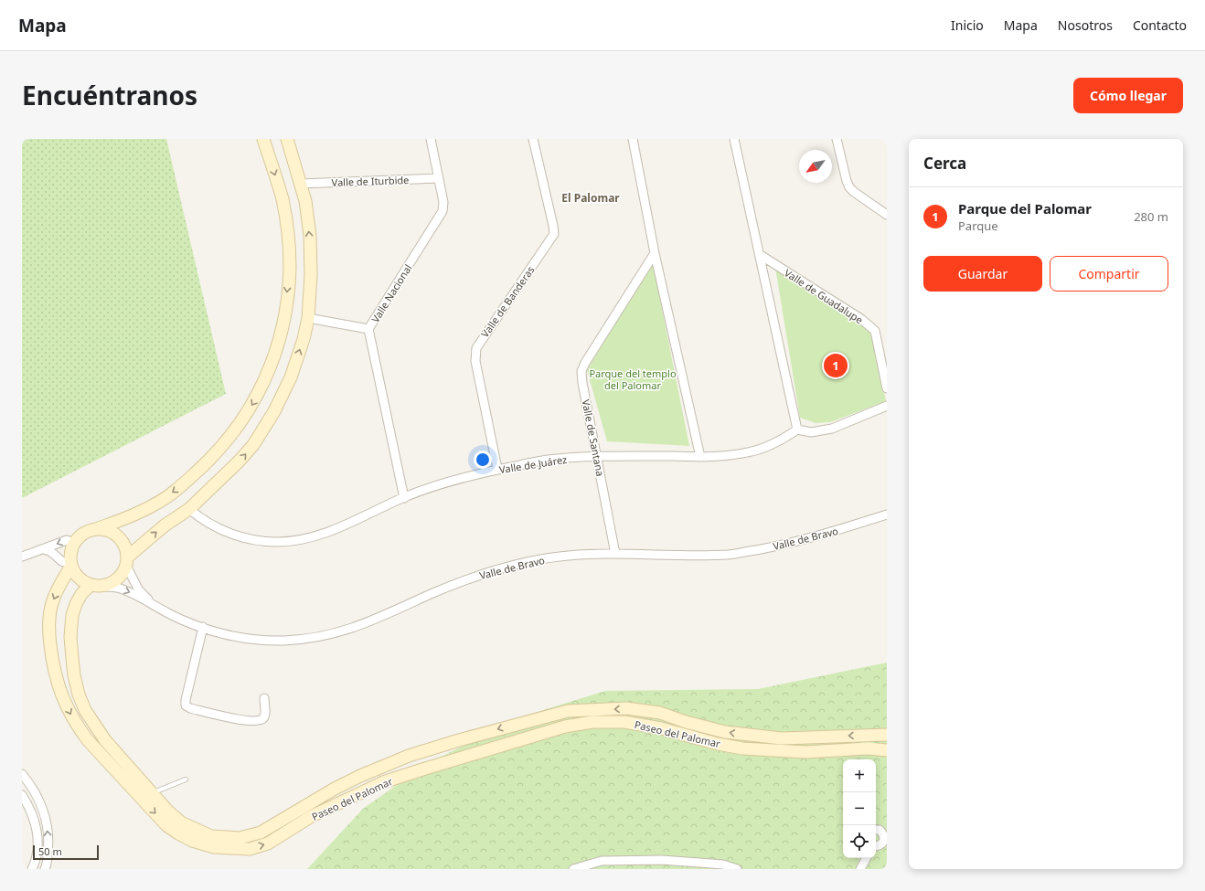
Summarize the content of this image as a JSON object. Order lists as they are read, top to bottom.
{
  "streets": {
    "street": [
      "Valle de Iturbide",
      "Valle Nacional",
      "Valle de Guadalupe",
      "Valle de Banderas",
      "Valle de Santana",
      "Valle de Juárez",
      "Valle de Bravo",
      "Paseo del Palomar"
    ]
  },
  "crossings": [
    ["Valle de Iturbide", "Valle Nacional"],
    ["Valle Nacional", "Valle de Juárez"],
    ["Valle de Banderas", "Valle de Juárez"],
    ["Valle de Santana", "Valle de Juárez"],
    ["Valle de Santana", "Valle de Bravo"],
    ["Valle de Bravo", "Paseo del Palomar"]
  ],
  "districts": ["El Palomar"],
  "parks": ["Parque del templo del Palomar"],
  "scale_bar": "50 m",
  "north": "bottom left",
  "page": {
    "header": "Mapa",
    "nav": [
      "Inicio",
      "Mapa",
      "Nosotros",
      "Contacto"
    ],
    "title": "Encuéntranos",
    "buttons": [
      "Cómo llegar",
      ["Guardar", "Compartir"]
    ],
    "heading": "Cerca",
    "list": [
      {
        "mark": "1",
        "name": "Parque del Palomar",
        "note": "Parque",
        "value": "280 m"
      }
    ],
    "pins": "1",
    "map_buttons": ["+", "−"],
    "scale": "50 m"
  }
}
